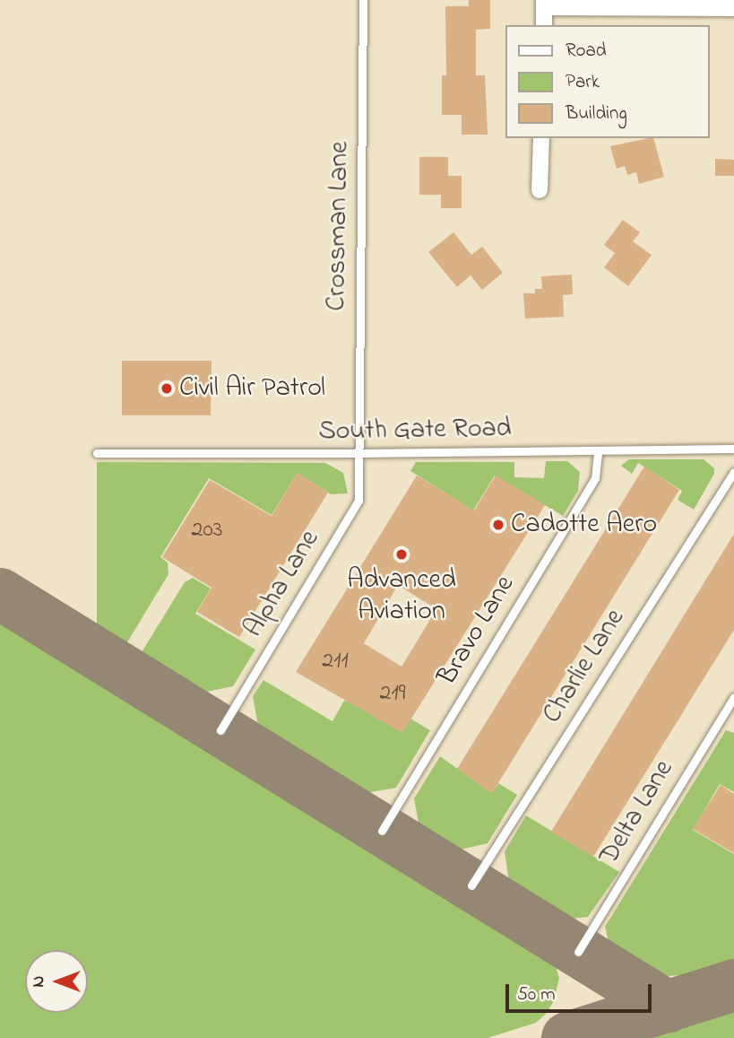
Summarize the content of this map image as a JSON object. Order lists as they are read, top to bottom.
{
  "streets": {
    "lane": [
      "Crossman Lane",
      "South Gate Road",
      "Alpha Lane",
      "Bravo Lane",
      "Charlie Lane",
      "Delta Lane"
    ]
  },
  "crossings": [
    ["Crossman Lane", "South Gate Road"],
    ["Crossman Lane", "Alpha Lane"],
    ["South Gate Road", "Alpha Lane"],
    ["South Gate Road", "Bravo Lane"]
  ],
  "places": ["Civil Air Patrol", "Cadotte Aero", "Advanced Aviation"],
  "house_numbers": ["203", "211", "219"],
  "legend": ["Road", "Park", "Building"],
  "scale_bar": "50 m",
  "north": "left"
}
